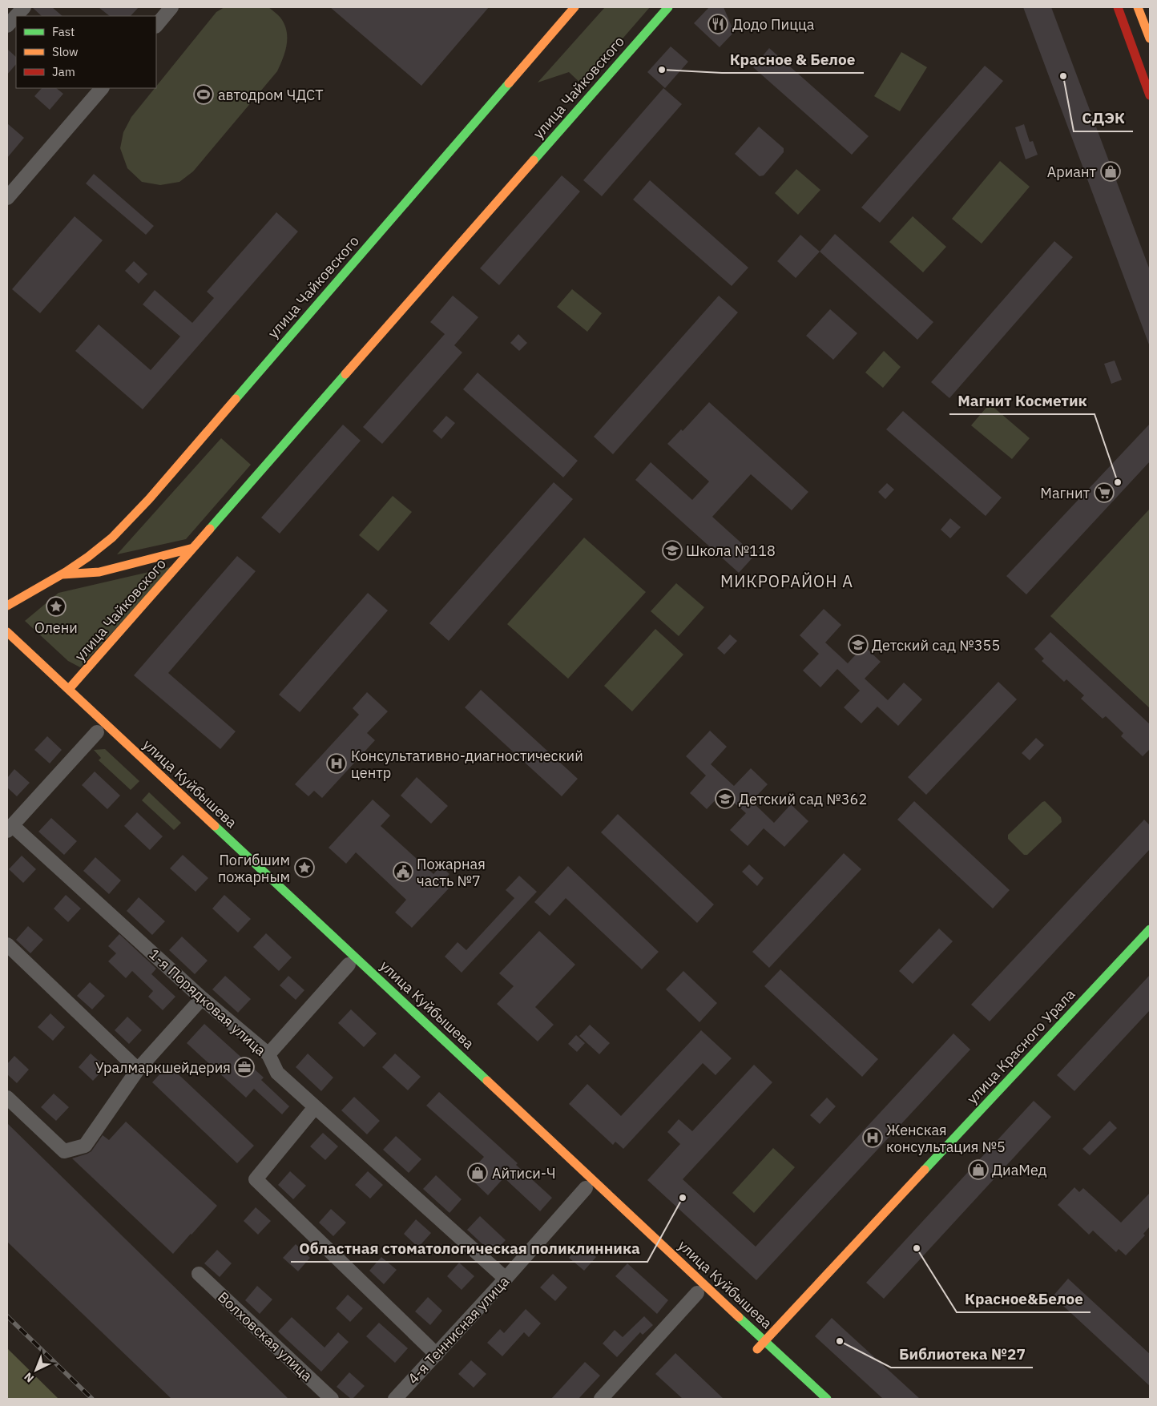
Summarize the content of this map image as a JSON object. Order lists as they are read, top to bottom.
{
  "streets": {
    "main road": ["улица Чайковского", "улица Куйбышева", "улица Красного Урала"],
    "street": ["1-я Порядковая улица", "4-я Теннисная улица", "Волховская улица"]
  },
  "crossings": [
    ["улица Чайковского", "улица Куйбышева"],
    ["улица Куйбышева", "улица Красного Урала"],
    ["улица Куйбышева", "4-я Теннисная улица"],
    ["1-я Порядковая улица", "4-я Теннисная улица"]
  ],
  "districts": ["МИКРОРАЙОН А"],
  "places": {
    "restaurant": ["Додо Пицца"],
    "other": [
      "Красное & Белое",
      "СДЭК",
      "Магнит Косметик",
      "Областная стоматологическая поликлинника",
      "Красное&Белое",
      "Библиотека №27"
    ],
    "sports": ["автодром ЧДСТ"],
    "shop": ["Ариант", "ДиаМед", "Айтиси-Ч"],
    "supermarket": ["Магнит"],
    "school or university": ["Школа №118", "Детский сад №355", "Детский сад №362"],
    "place": ["Олени", "Погибшим пожарным"],
    "hospital": ["Консультативно-диагностический центр", "Женская консультация №5"],
    "public building": ["Пожарная часть №7"],
    "office": ["Уралмаркшейдерия"]
  },
  "legend": ["Fast", "Slow", "Jam"],
  "north": "bottom left"
}
